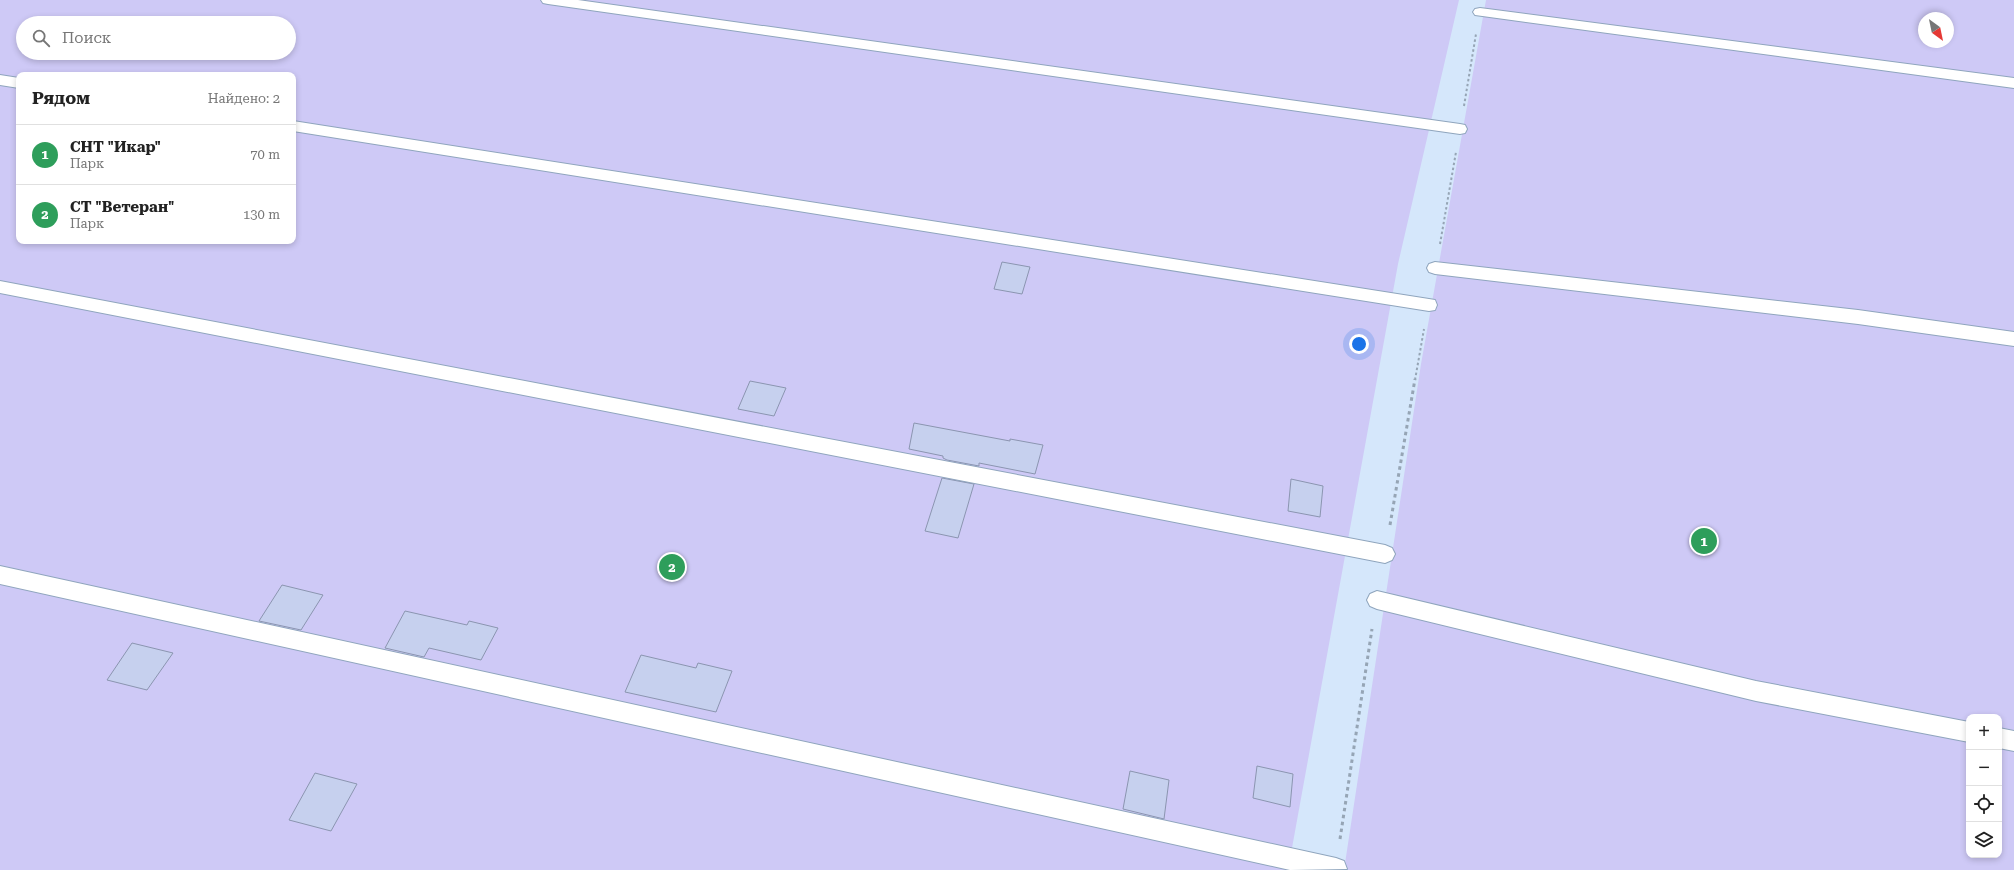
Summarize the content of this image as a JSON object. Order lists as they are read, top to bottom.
{
  "north": "bottom right",
  "page": {
    "search": "Поиск",
    "heading": ["Рядом", "Найдено: 2"],
    "list": [
      {
        "mark": "1",
        "name": "СНТ \"Икар\"",
        "note": "Парк",
        "value": "70 m"
      },
      {
        "mark": "2",
        "name": "СТ \"Ветеран\"",
        "note": "Парк",
        "value": "130 m"
      }
    ],
    "pins": ["1", "2"],
    "map_buttons": ["+", "−"]
  }
}
